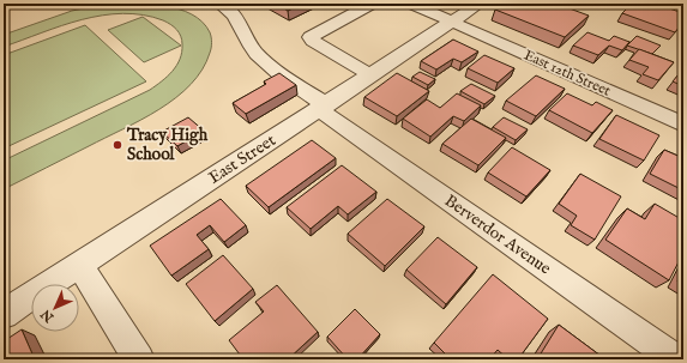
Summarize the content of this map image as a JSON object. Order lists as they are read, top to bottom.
{
  "streets": {
    "street": ["East 12th Street", "East Street", "Berverdor Avenue"]
  },
  "crossings": [
    ["East 12th Street", "East Street"],
    ["East Street", "Berverdor Avenue"]
  ],
  "places": ["Tracy High School"],
  "north": "bottom left"
}
